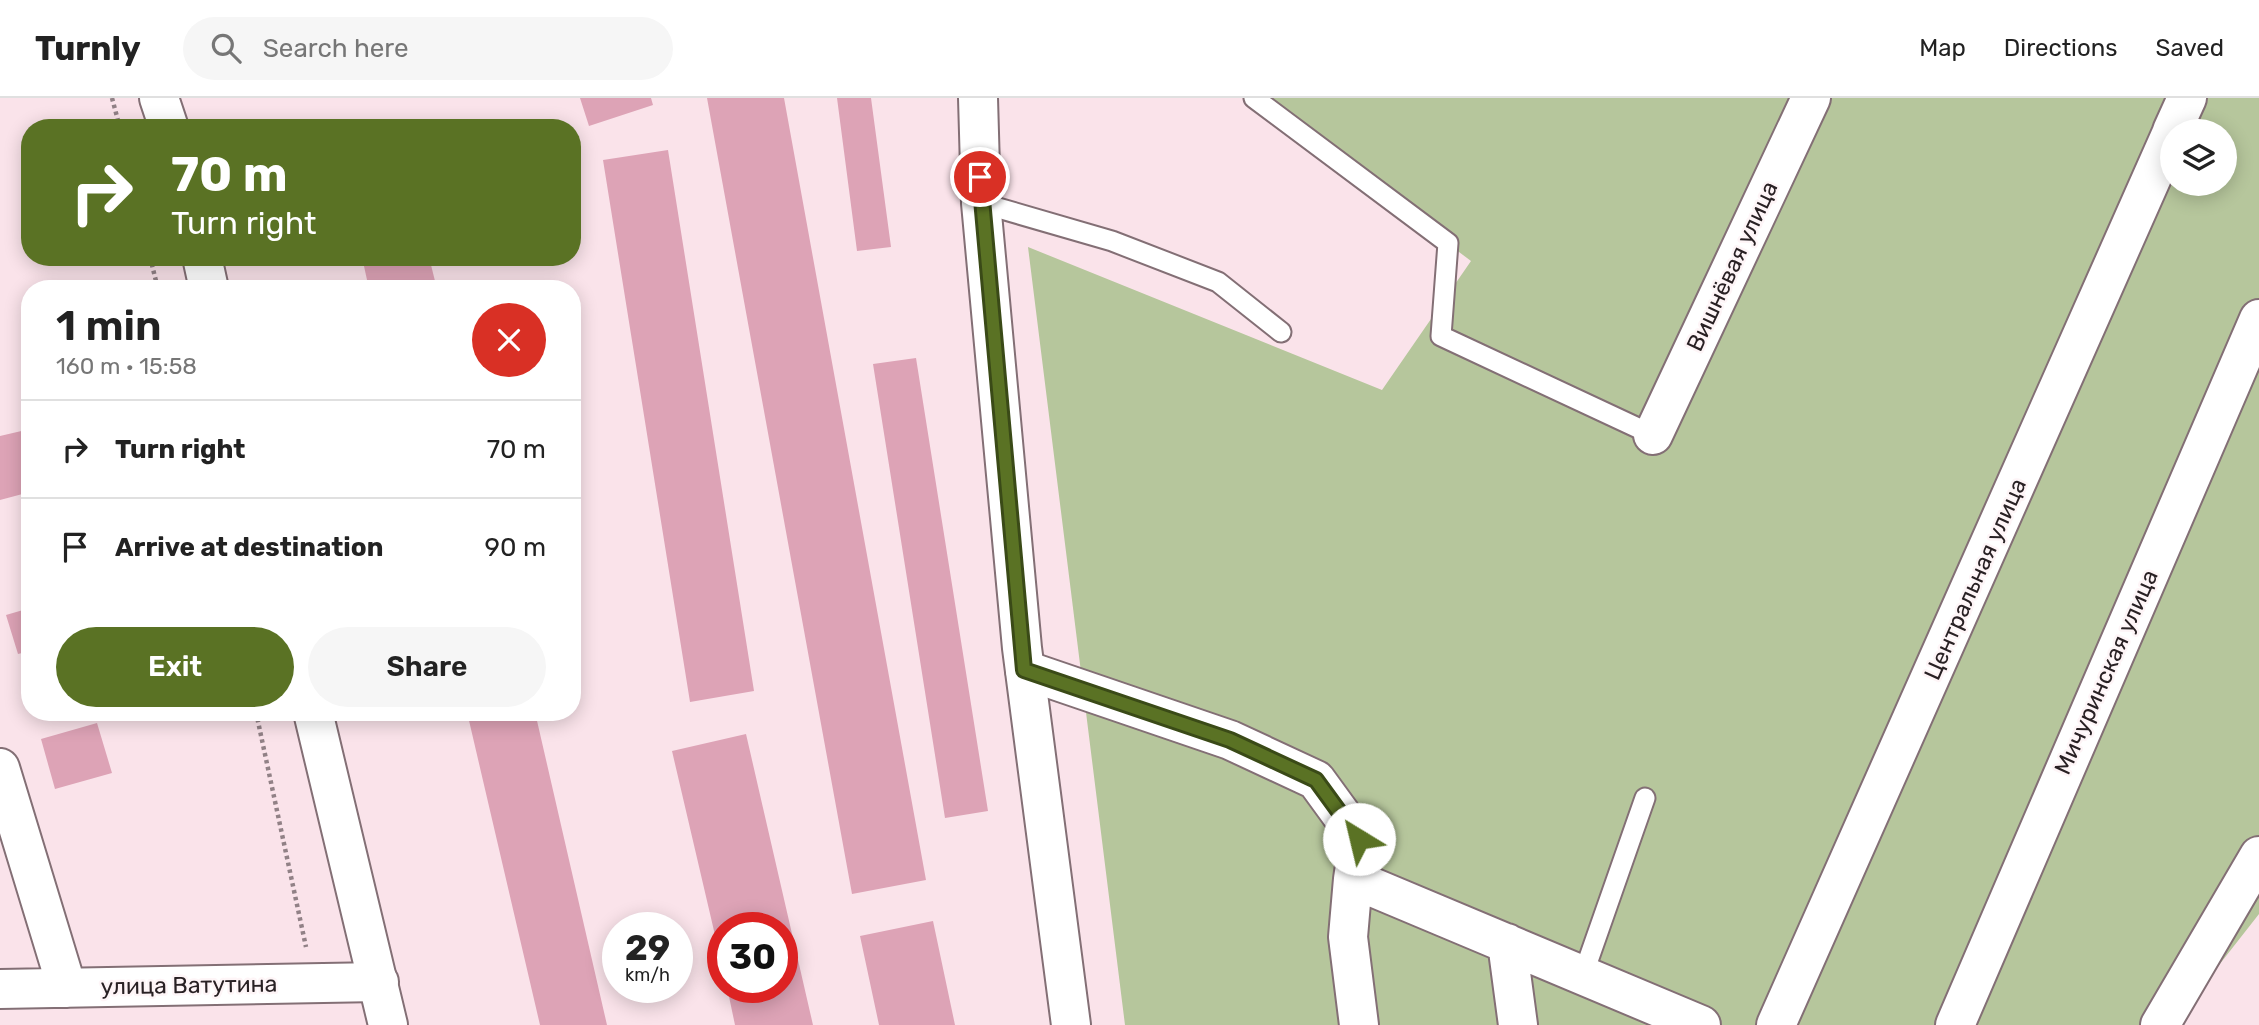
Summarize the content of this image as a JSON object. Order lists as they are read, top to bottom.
{
  "streets": {
    "street": [
      "Вишнёвая улица",
      "Центральная улица",
      "Мичуринская улица",
      "улица Ватутина"
    ]
  },
  "page": {
    "header": "Turnly",
    "search": "Search here",
    "nav": ["Map", "Directions", "Saved"],
    "turn": ["70 m", "Turn right"],
    "heading": ["1 min", "160 m · 15:58"],
    "list": [
      {
        "name": "Turn right",
        "value": "70 m"
      },
      {
        "name": "Arrive at destination",
        "value": "90 m"
      }
    ],
    "buttons": ["Exit", "Share"],
    "speed": "29 km/h",
    "limit": "30"
  }
}
